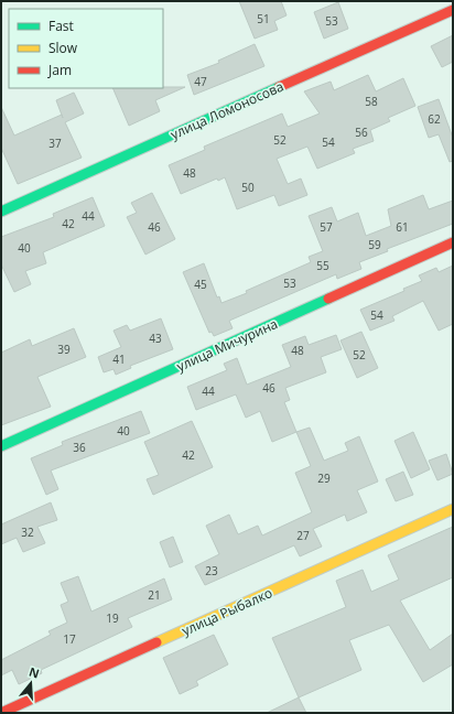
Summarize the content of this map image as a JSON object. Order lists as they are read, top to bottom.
{
  "streets": {
    "street": ["улица Ломоносова", "улица Мичурина", "улица Рыбалко"]
  },
  "house_numbers": [
    "51",
    "53",
    "47",
    "58",
    "62",
    "56",
    "52",
    "54",
    "37",
    "48",
    "50",
    "44",
    "42",
    "46",
    "57",
    "61",
    "59",
    "40",
    "55",
    "53",
    "45",
    "54",
    "43",
    "39",
    "48",
    "52",
    "41",
    "46",
    "44",
    "40",
    "36",
    "42",
    "29",
    "32",
    "27",
    "23",
    "21",
    "19",
    "17"
  ],
  "legend": ["Fast", "Slow", "Jam"],
  "north": "top"
}
